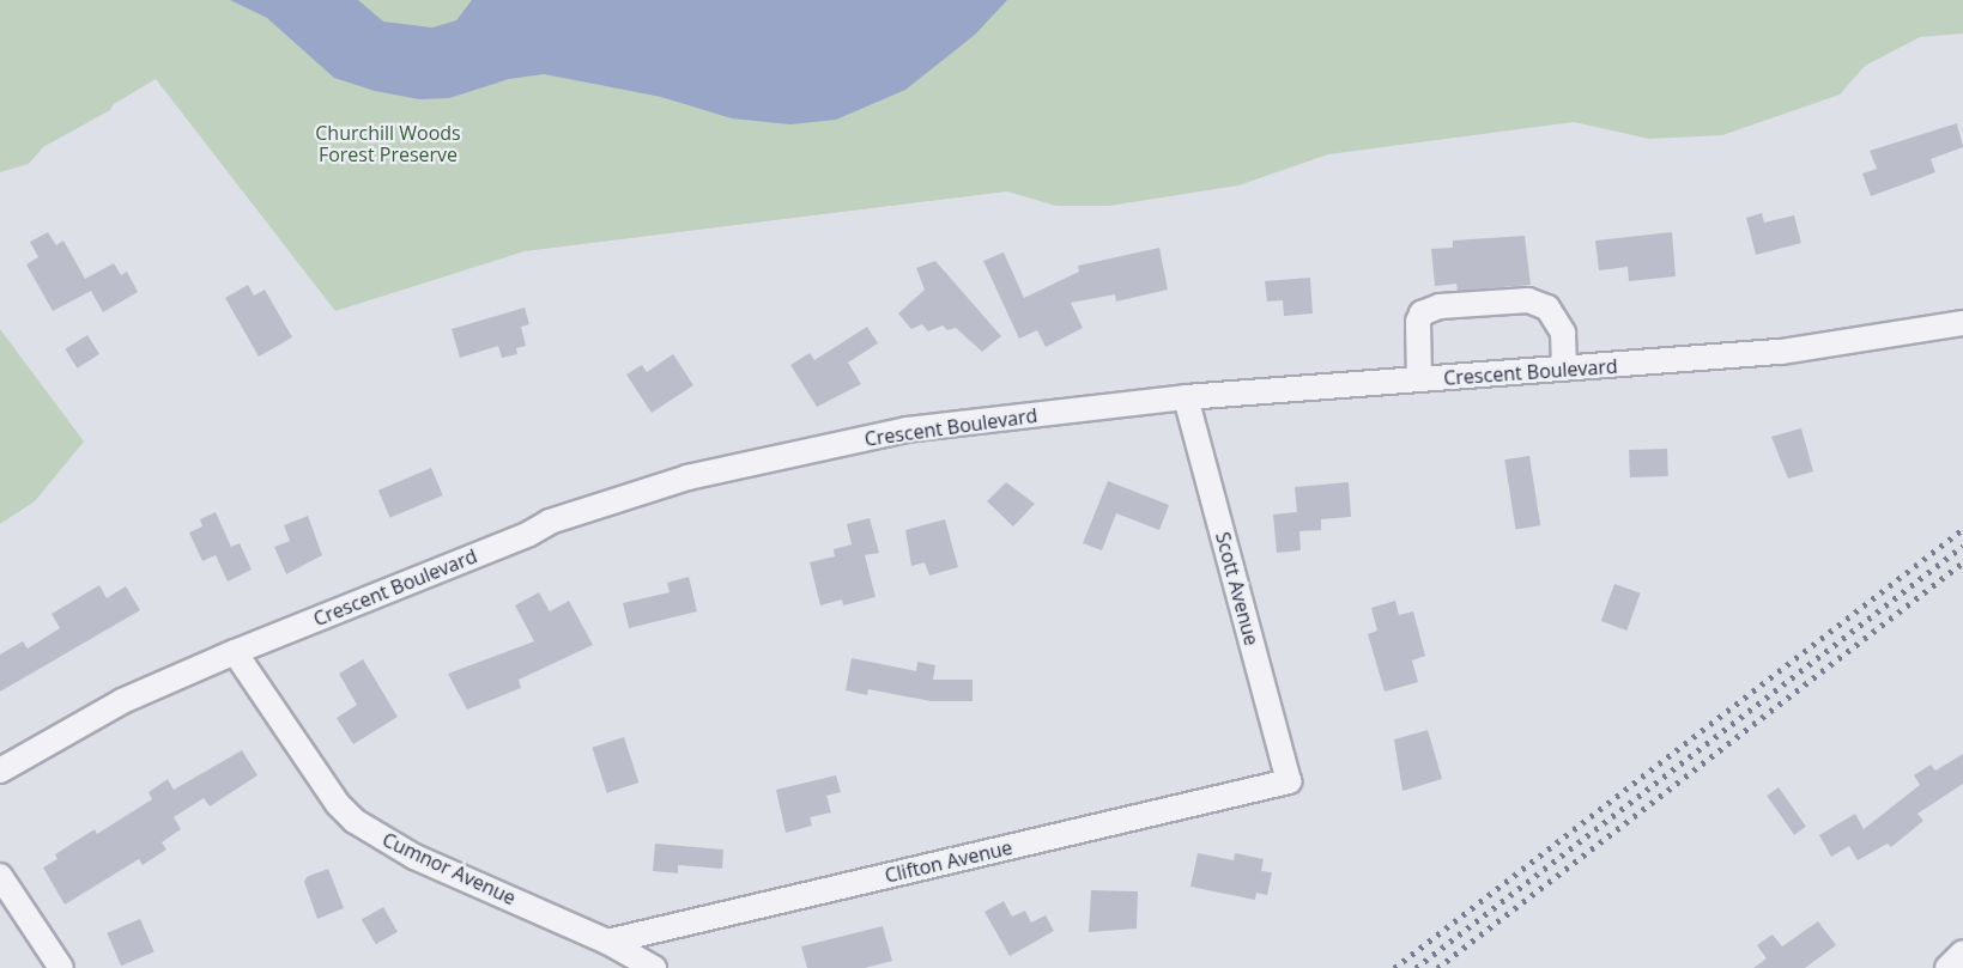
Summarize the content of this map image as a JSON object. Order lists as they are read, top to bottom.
{
  "streets": {
    "street": [
      "Crescent Boulevard",
      "Scott Avenue",
      "Clifton Avenue",
      "Cumnor Avenue"
    ]
  },
  "crossings": [
    ["Crescent Boulevard", "Scott Avenue"],
    ["Crescent Boulevard", "Cumnor Avenue"],
    ["Scott Avenue", "Clifton Avenue"],
    ["Clifton Avenue", "Cumnor Avenue"]
  ],
  "parks": ["Churchill Woods Forest Preserve"]
}
